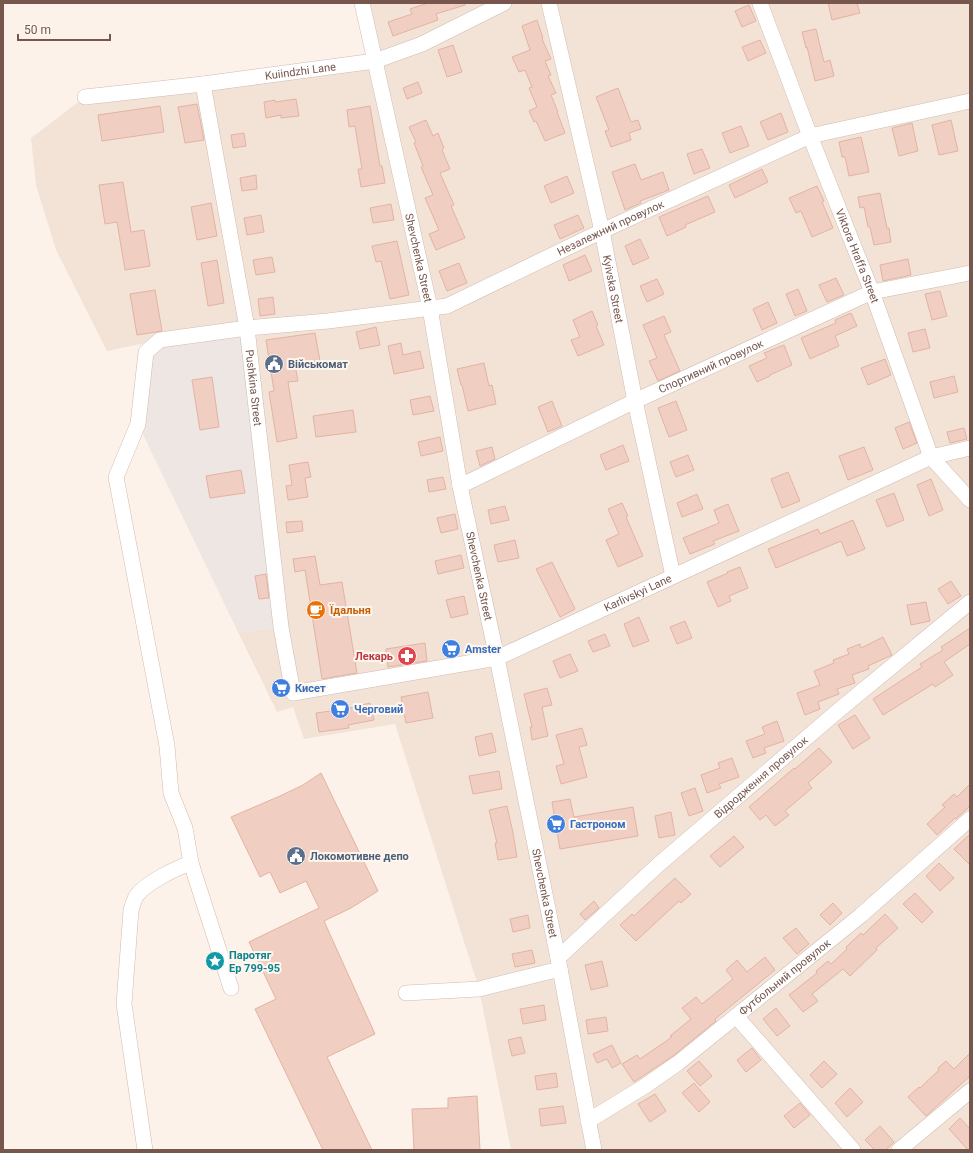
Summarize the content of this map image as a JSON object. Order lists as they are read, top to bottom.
{
  "streets": {
    "street": [
      "Kuiindzhi Lane",
      "Незалежний провулок",
      "Viktora Hraffa Street",
      "Shevchenka Street",
      "Kyivska Street",
      "Спортивний провулок",
      "Pushkina Street",
      "Karlіvskyi Lane",
      "Відродження провулок",
      "Футбольний провулок"
    ]
  },
  "crossings": [
    ["Kuiindzhi Lane", "Shevchenka Street"],
    ["Kuiindzhi Lane", "Pushkina Street"],
    ["Незалежний провулок", "Viktora Hraffa Street"],
    ["Незалежний провулок", "Shevchenka Street"],
    ["Незалежний провулок", "Kyivska Street"],
    ["Незалежний провулок", "Pushkina Street"],
    ["Viktora Hraffa Street", "Спортивний провулок"],
    ["Viktora Hraffa Street", "Karlіvskyi Lane"],
    ["Shevchenka Street", "Спортивний провулок"],
    ["Shevchenka Street", "Karlіvskyi Lane"],
    ["Shevchenka Street", "Відродження провулок"],
    ["Shevchenka Street", "Футбольний провулок"],
    ["Kyivska Street", "Спортивний провулок"],
    ["Kyivska Street", "Karlіvskyi Lane"],
    ["Pushkina Street", "Karlіvskyi Lane"]
  ],
  "places": {
    "public building": ["Військомат", "Локомотивне депо"],
    "cafe": ["Їдальня"],
    "supermarket": [
      "Amster",
      "Кисет",
      "Черговий",
      "Гастроном"
    ],
    "pharmacy": ["Лекарь"],
    "place": ["Паротяг Ер 799-95"]
  },
  "scale_bar": "50 m"
}
